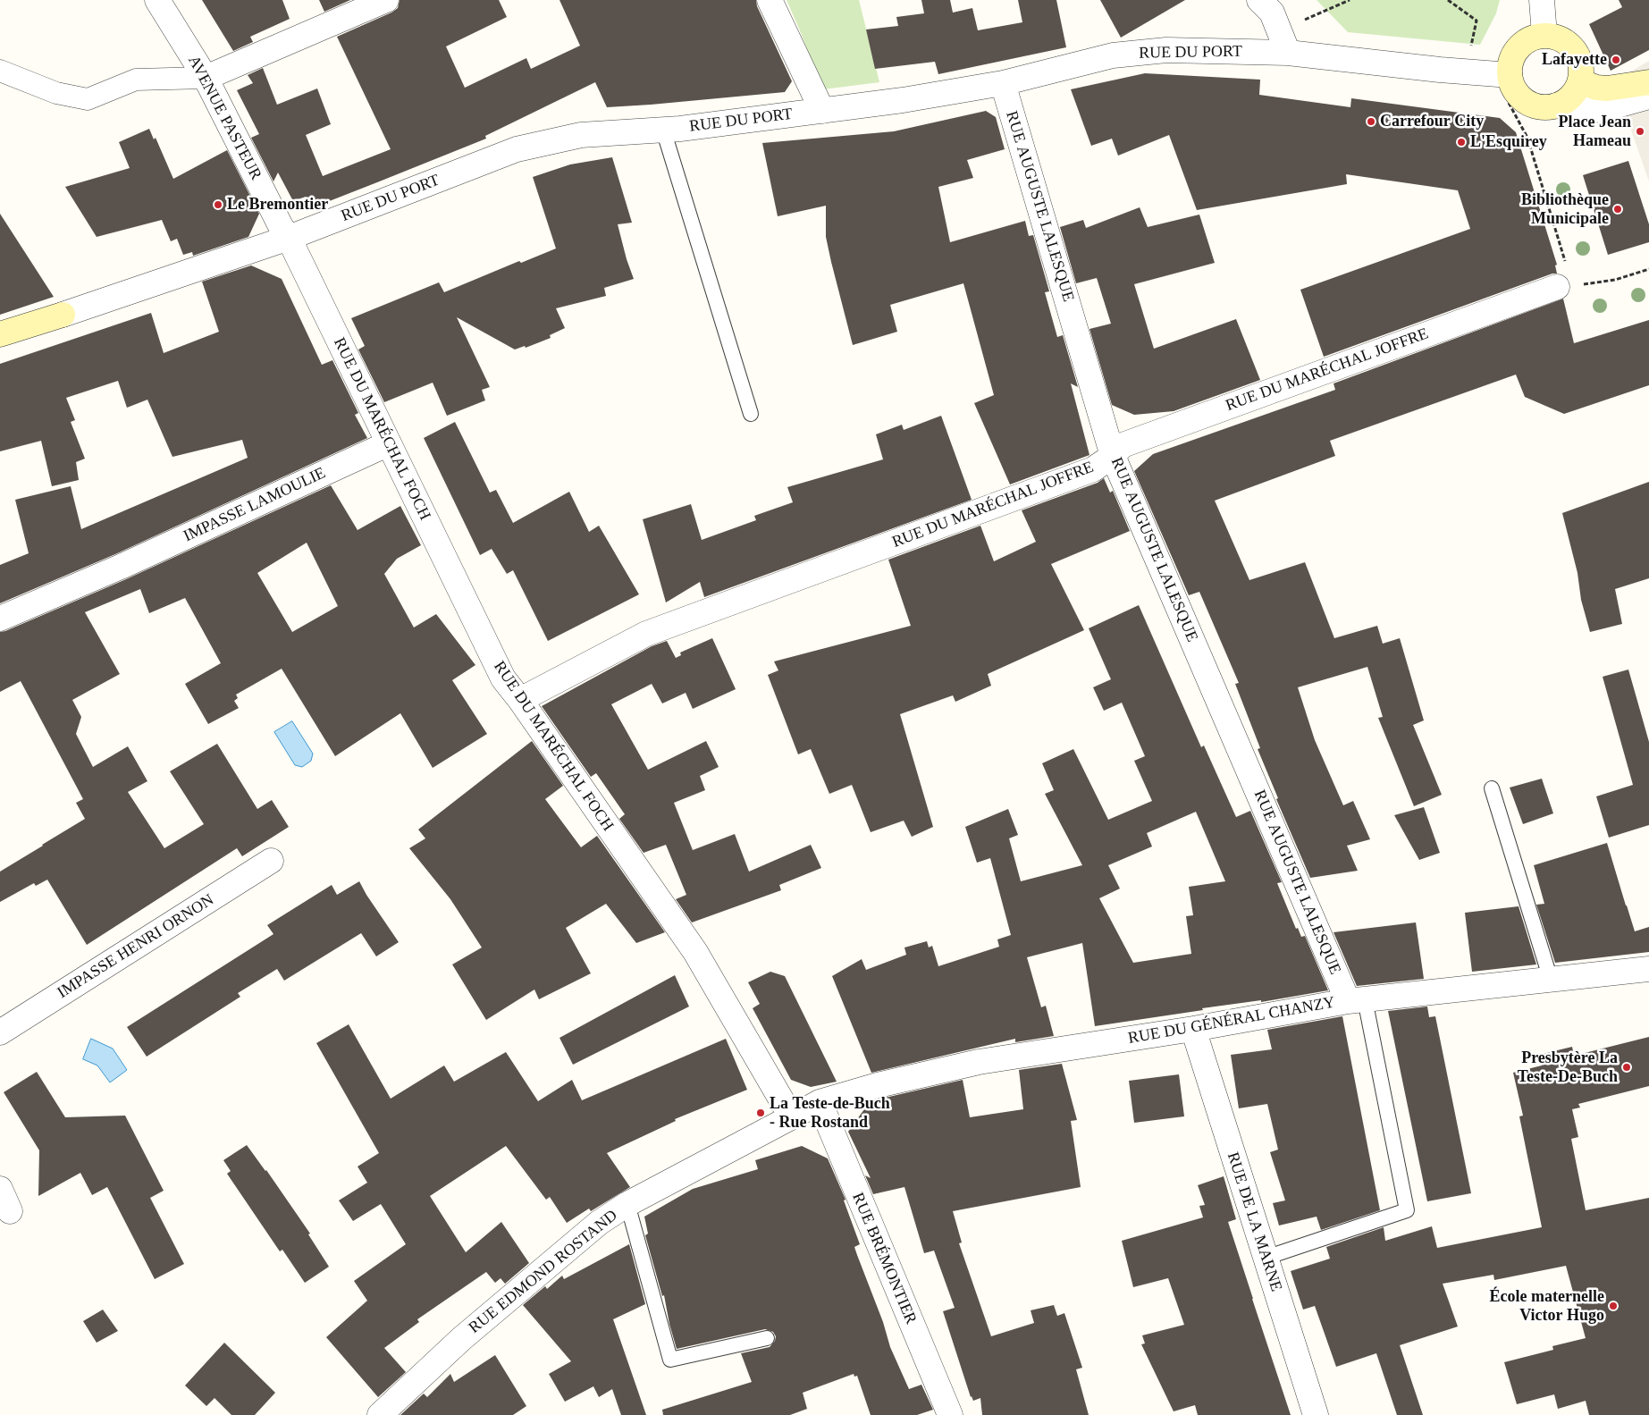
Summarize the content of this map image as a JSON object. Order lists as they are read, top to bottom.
{
  "streets": {
    "main road": ["RUE DU PORT"],
    "street": [
      "AVENUE PASTEUR",
      "RUE AUGUSTE LALESQUE",
      "RUE DU MARÉCHAL JOFFRE",
      "RUE DU MARÉCHAL FOCH",
      "IMPASSE LAMOULIE",
      "IMPASSE HENRI ORNON",
      "RUE DU GÉNÉRAL CHANZY",
      "RUE DE LA MARNE",
      "RUE BRÉMONTIER",
      "RUE EDMOND ROSTAND"
    ]
  },
  "crossings": [
    ["RUE DU PORT", "AVENUE PASTEUR"],
    ["RUE DU PORT", "RUE AUGUSTE LALESQUE"],
    ["RUE DU PORT", "RUE DU MARÉCHAL FOCH"],
    ["AVENUE PASTEUR", "RUE DU MARÉCHAL FOCH"],
    ["RUE AUGUSTE LALESQUE", "RUE DU MARÉCHAL JOFFRE"],
    ["RUE AUGUSTE LALESQUE", "RUE DU GÉNÉRAL CHANZY"],
    ["RUE DU MARÉCHAL JOFFRE", "RUE DU MARÉCHAL FOCH"],
    ["RUE DU MARÉCHAL FOCH", "IMPASSE LAMOULIE"],
    ["RUE DU MARÉCHAL FOCH", "RUE EDMOND ROSTAND"],
    ["RUE DU GÉNÉRAL CHANZY", "RUE DE LA MARNE"],
    ["RUE DU GÉNÉRAL CHANZY", "RUE BRÉMONTIER"],
    ["RUE DU GÉNÉRAL CHANZY", "RUE EDMOND ROSTAND"],
    ["RUE BRÉMONTIER", "RUE EDMOND ROSTAND"]
  ],
  "places": [
    "Lafayette",
    "Carrefour City",
    "Place Jean Hameau",
    "L'Esquirey",
    "Le Bremontier",
    "Bibliothèque Municipale",
    "Presbytère La Teste-De-Buch",
    "La Teste-de-Buch - Rue Rostand",
    "École maternelle Victor Hugo"
  ]
}
